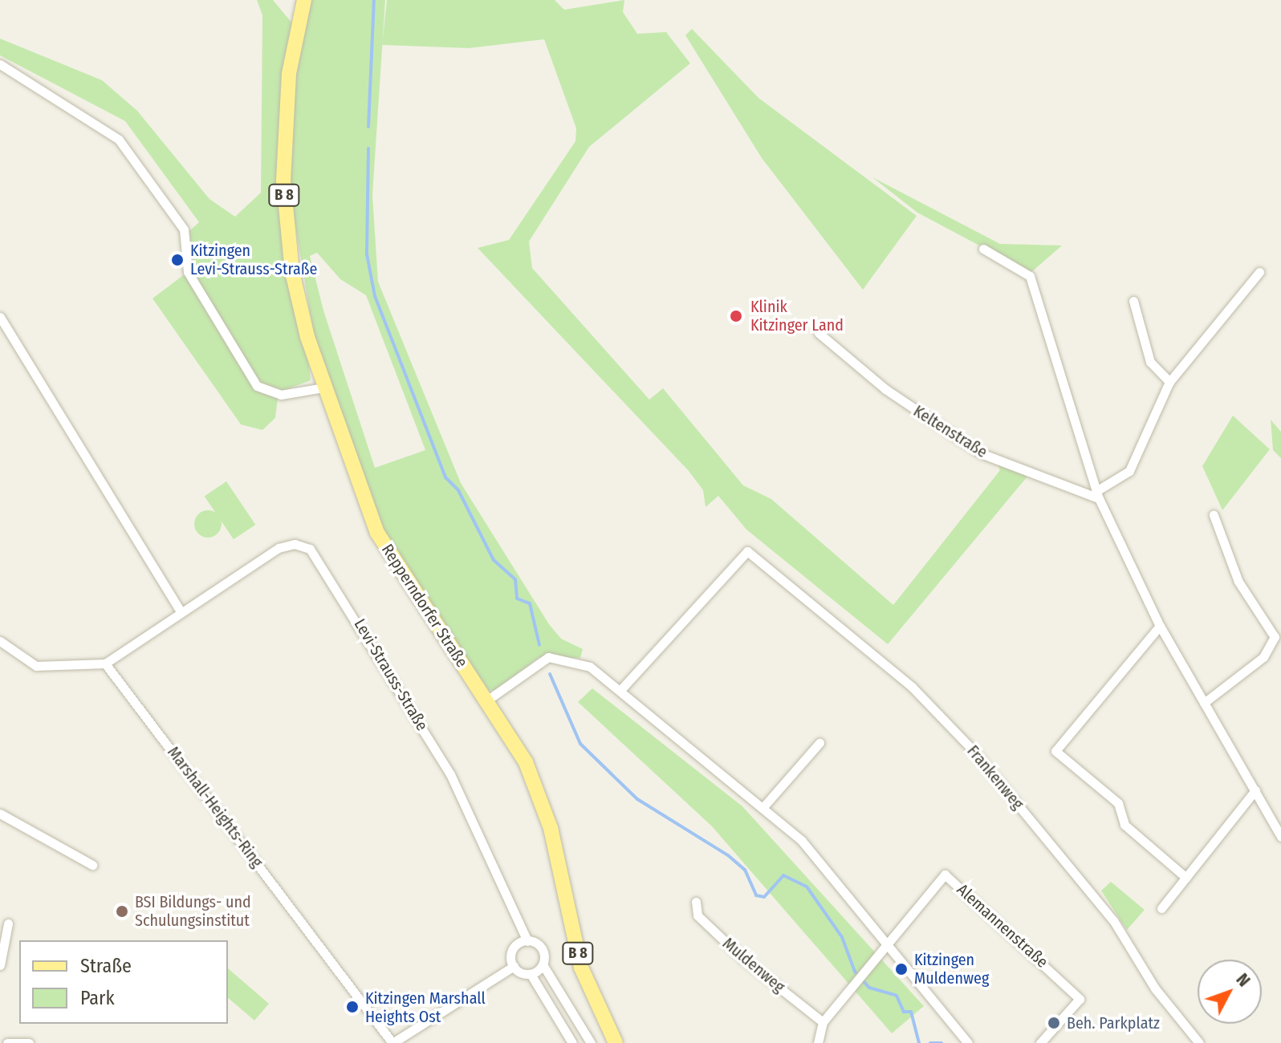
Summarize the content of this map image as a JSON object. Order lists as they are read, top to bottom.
{
  "streets": {
    "main road": ["B 8", "Repperndorfer Straße"],
    "street": [
      "Keltenstraße",
      "Levi-Strauss-Straße",
      "Frankenweg",
      "Marshall-Heights-Ring",
      "Alemannenstraße",
      "Muldenweg"
    ]
  },
  "crossings": [
    ["Levi-Strauss-Straße", "Marshall-Heights-Ring"]
  ],
  "places": [
    "Kitzingen Levi-Strauss-Straße",
    "Klinik Kitzinger Land",
    "BSI Bildungs- und Schulungsinstitut",
    "Kitzingen Muldenweg",
    "Kitzingen Marshall Heights Ost",
    "Beh. Parkplatz"
  ],
  "legend": ["Straße", "Park"],
  "north": "top right"
}
